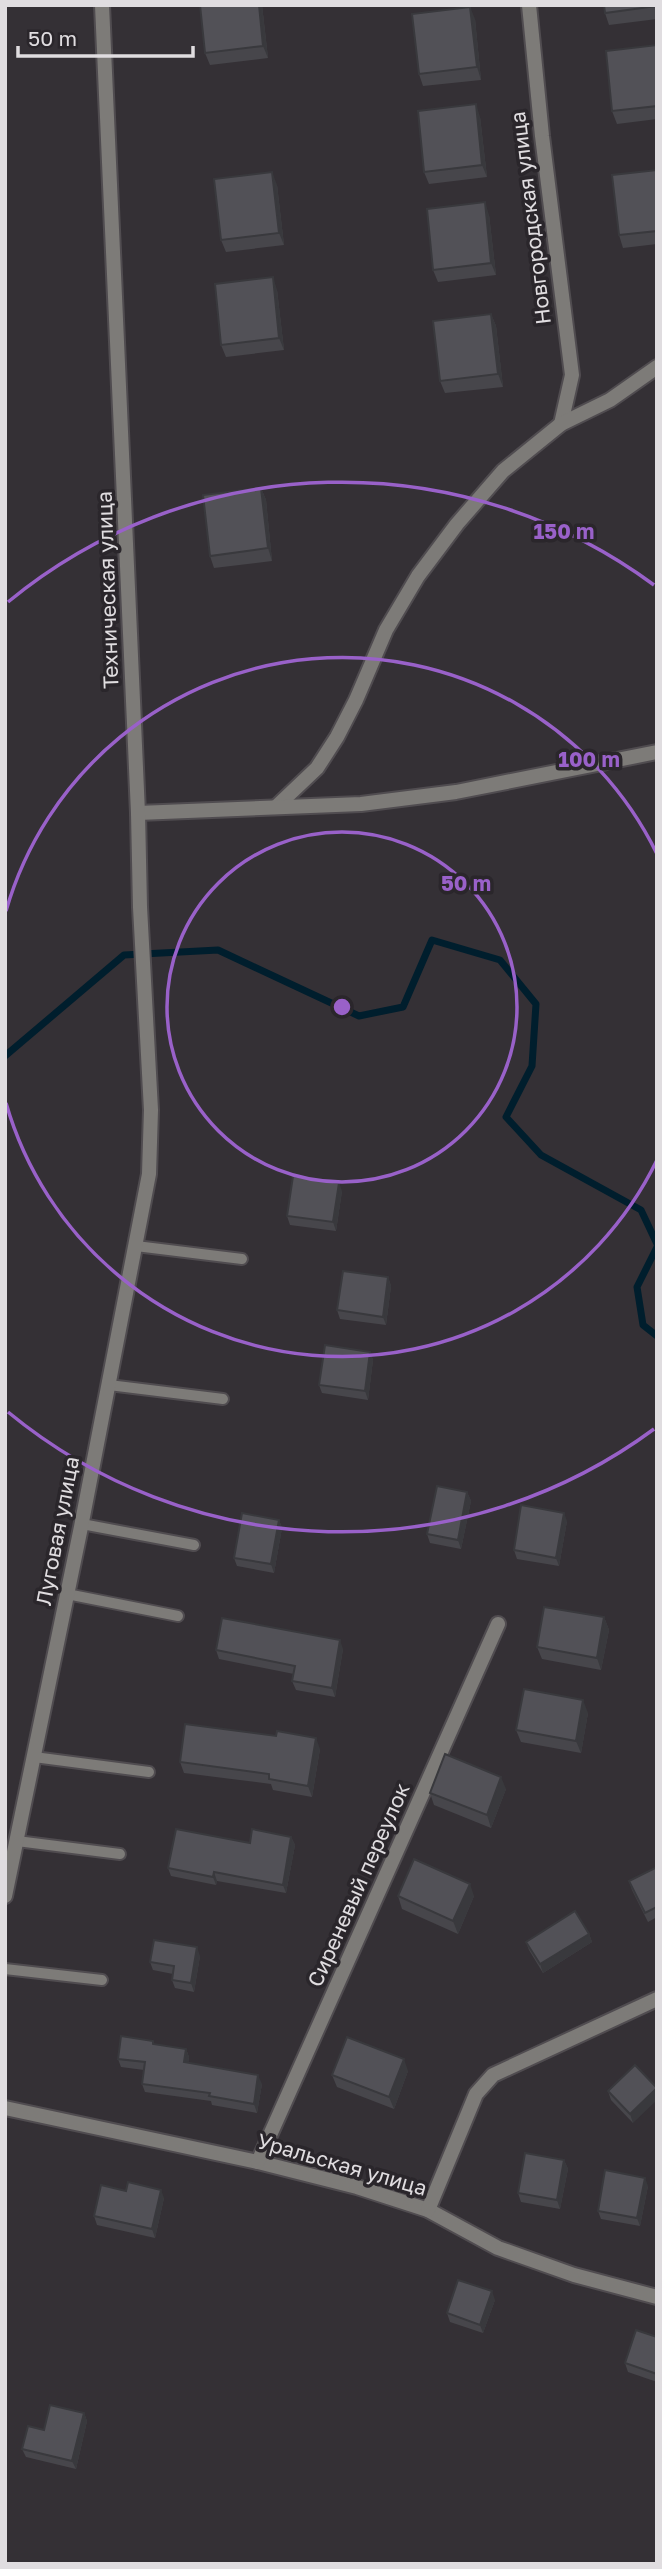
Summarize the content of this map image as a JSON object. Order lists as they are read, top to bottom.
{
  "streets": {
    "street": [
      "Новгородская улица",
      "Техническая улица",
      "Луговая улица",
      "Сиреневый переулок",
      "Уральская улица"
    ]
  },
  "crossings": [
    ["Техническая улица", "Луговая улица"],
    ["Сиреневый переулок", "Уральская улица"]
  ],
  "scale_bar": "50 m",
  "rings": ["150 m", "100 m", "50 m"]
}
